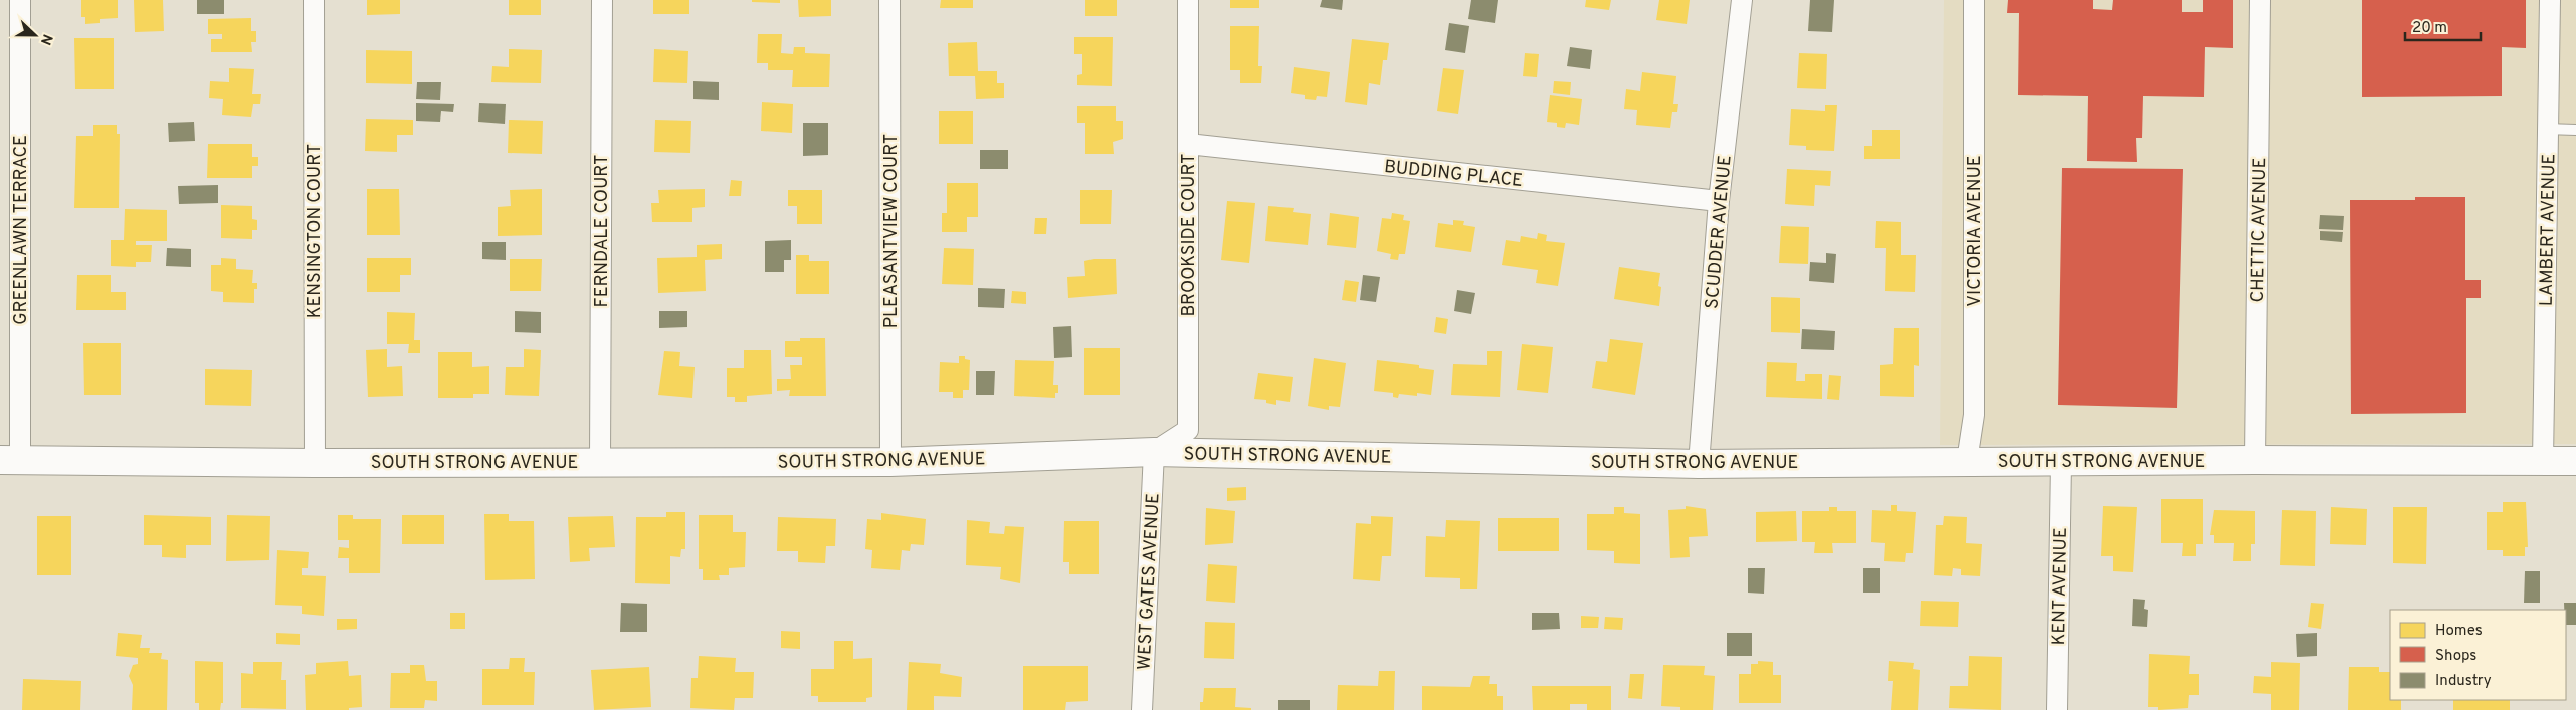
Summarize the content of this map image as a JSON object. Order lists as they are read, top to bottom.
{
  "streets": {
    "street": [
      "BUDDING PLACE",
      "GREENLAWN TERRACE",
      "CHETTIC AVENUE",
      "LAMBERT AVENUE",
      "KENSINGTON COURT",
      "FERNDALE COURT",
      "PLEASANTVIEW COURT",
      "VICTORIA AVENUE",
      "SCUDDER AVENUE",
      "BROOKSIDE COURT",
      "SOUTH STRONG AVENUE",
      "WEST GATES AVENUE",
      "KENT AVENUE"
    ]
  },
  "crossings": [
    ["BUDDING PLACE", "SCUDDER AVENUE"],
    ["BUDDING PLACE", "BROOKSIDE COURT"],
    ["GREENLAWN TERRACE", "SOUTH STRONG AVENUE"],
    ["CHETTIC AVENUE", "SOUTH STRONG AVENUE"],
    ["LAMBERT AVENUE", "SOUTH STRONG AVENUE"],
    ["KENSINGTON COURT", "SOUTH STRONG AVENUE"],
    ["FERNDALE COURT", "SOUTH STRONG AVENUE"],
    ["PLEASANTVIEW COURT", "SOUTH STRONG AVENUE"],
    ["VICTORIA AVENUE", "SOUTH STRONG AVENUE"],
    ["SCUDDER AVENUE", "SOUTH STRONG AVENUE"],
    ["BROOKSIDE COURT", "SOUTH STRONG AVENUE"],
    ["BROOKSIDE COURT", "WEST GATES AVENUE"],
    ["SOUTH STRONG AVENUE", "WEST GATES AVENUE"],
    ["SOUTH STRONG AVENUE", "KENT AVENUE"]
  ],
  "legend": ["Homes", "Shops", "Industry"],
  "scale_bar": "20 m",
  "north": "right"
}
